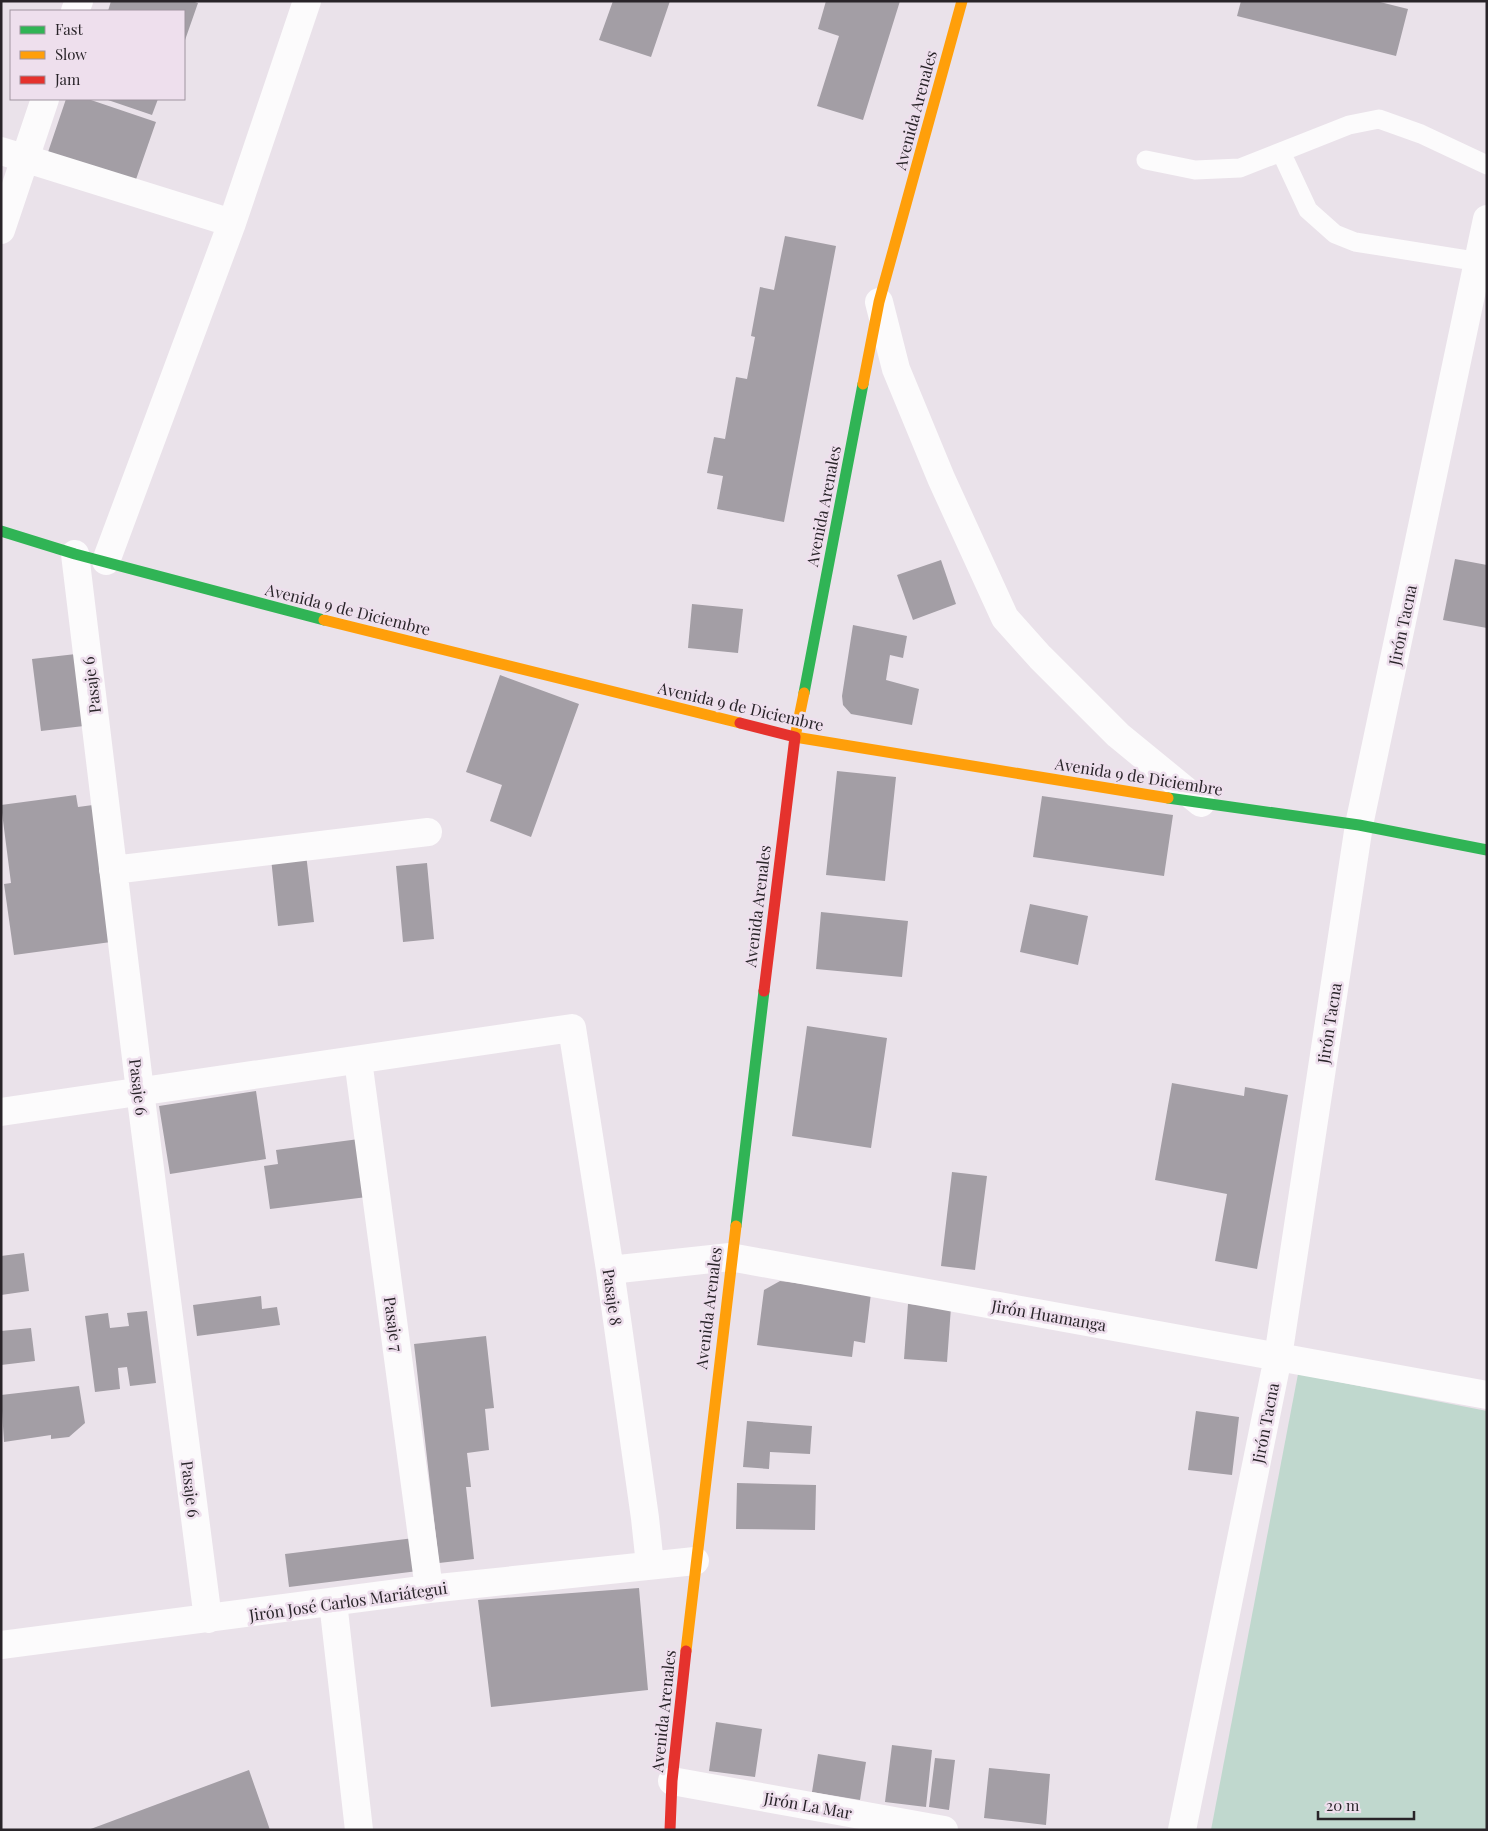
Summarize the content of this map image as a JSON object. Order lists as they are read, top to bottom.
{
  "streets": {
    "main road": ["Avenida Arenales", "Avenida 9 de Diciembre"],
    "street": [
      "Jirón Tacna",
      "Pasaje 6",
      "Pasaje 8",
      "Jirón Huamanga",
      "Pasaje 7",
      "Jirón José Carlos Mariátegui",
      "Jirón La Mar"
    ]
  },
  "crossings": [
    ["Avenida Arenales", "Avenida 9 de Diciembre"],
    ["Avenida Arenales", "Jirón Huamanga"],
    ["Avenida Arenales", "Jirón José Carlos Mariátegui"],
    ["Avenida Arenales", "Jirón La Mar"],
    ["Avenida 9 de Diciembre", "Jirón Tacna"],
    ["Avenida 9 de Diciembre", "Pasaje 6"],
    ["Jirón Tacna", "Jirón Huamanga"],
    ["Pasaje 6", "Jirón José Carlos Mariátegui"],
    ["Pasaje 8", "Jirón Huamanga"],
    ["Pasaje 8", "Pasaje 7"],
    ["Pasaje 8", "Jirón José Carlos Mariátegui"],
    ["Pasaje 7", "Jirón José Carlos Mariátegui"]
  ],
  "legend": ["Fast", "Slow", "Jam"],
  "scale_bar": "20 m"
}
